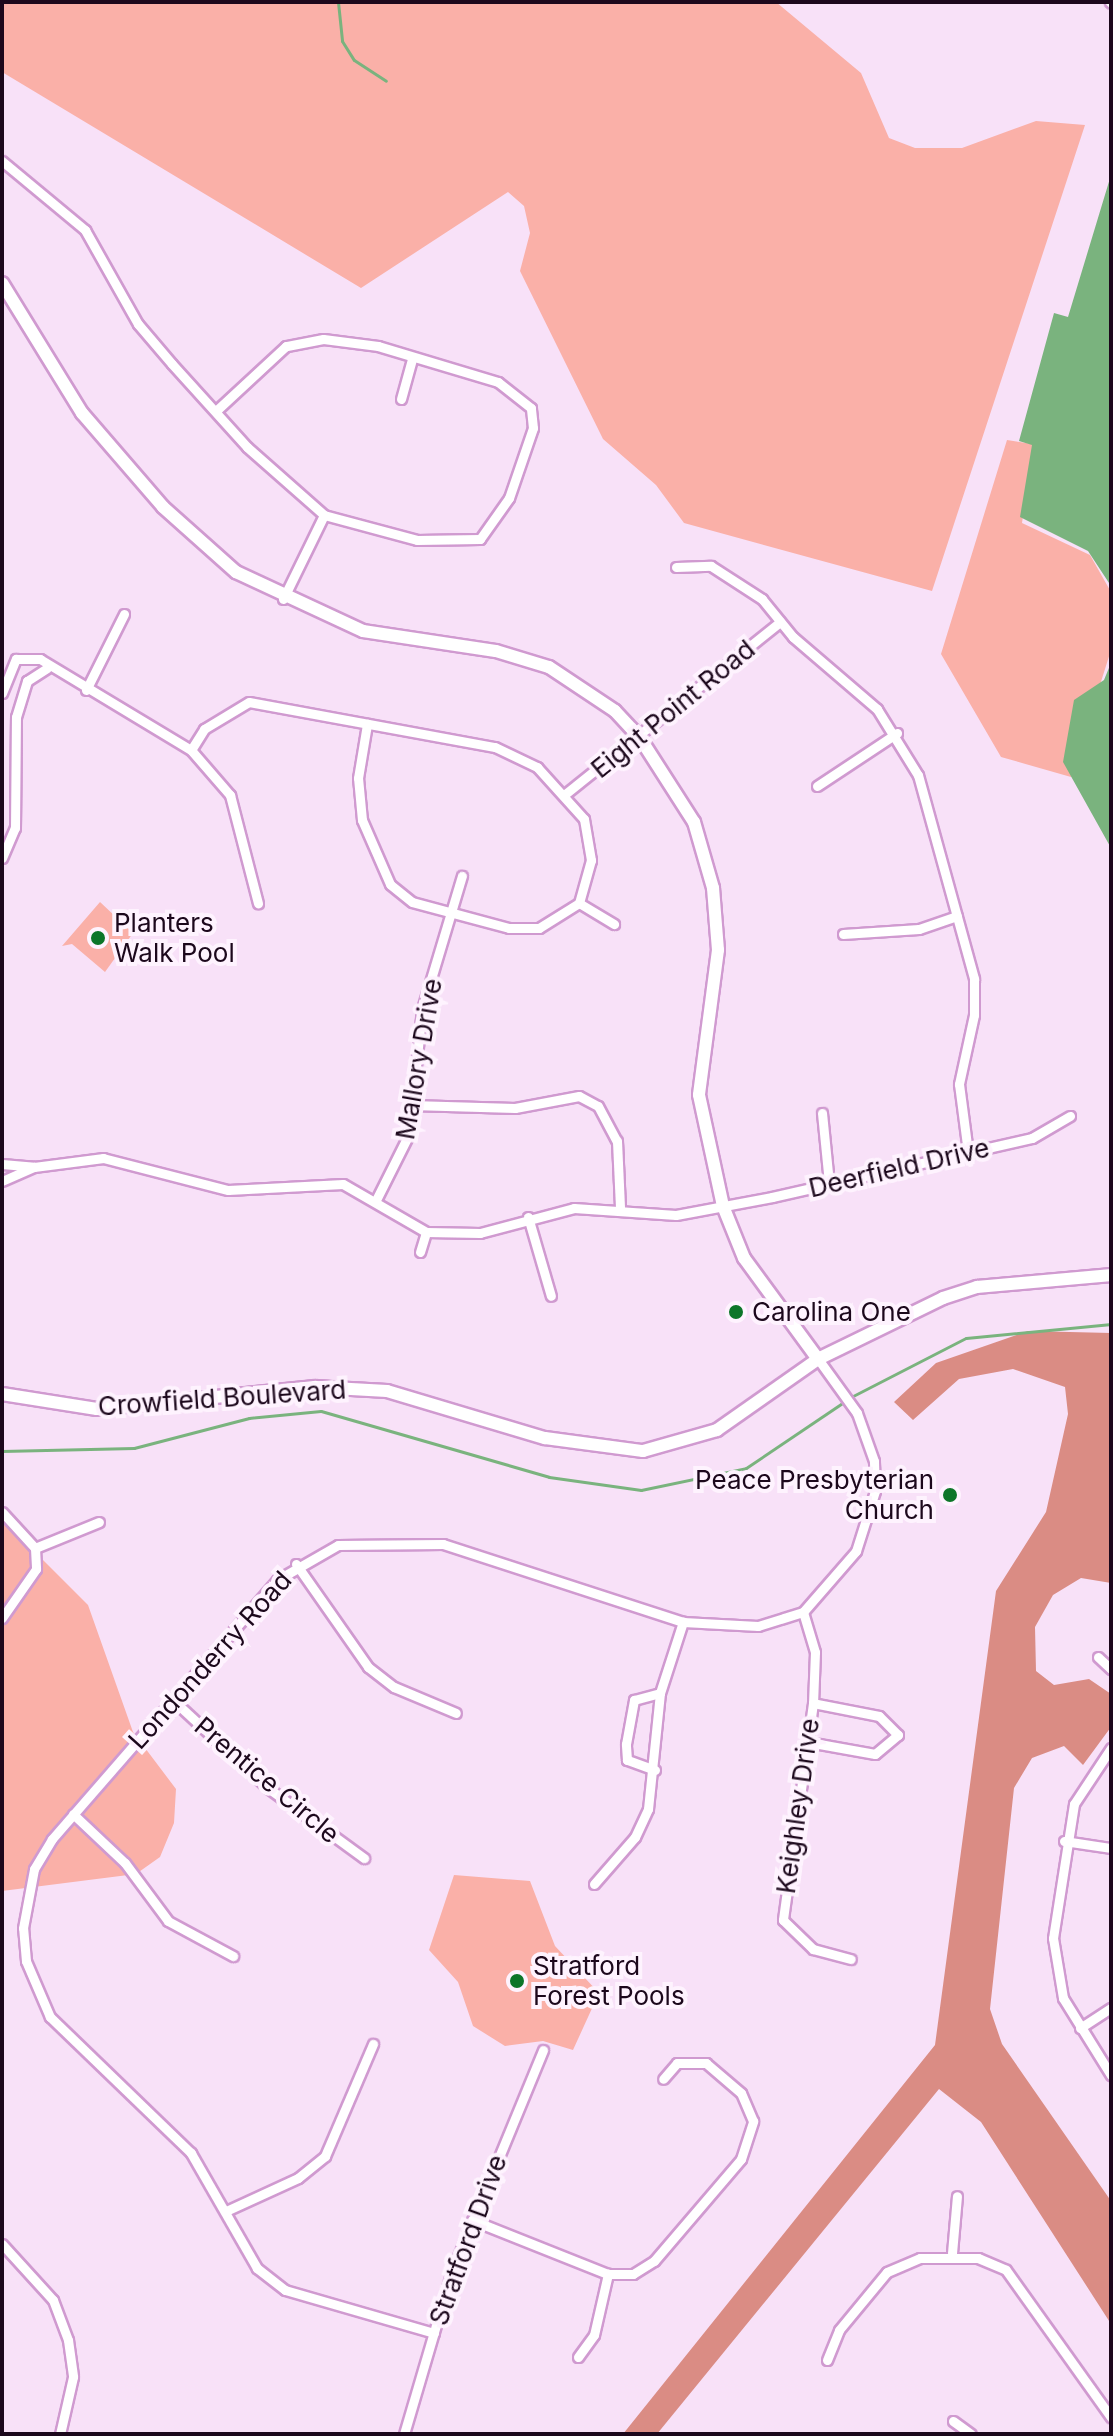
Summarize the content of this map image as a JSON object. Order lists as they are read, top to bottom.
{
  "streets": {
    "street": [
      "Eight Point Road",
      "Mallory Drive",
      "Deerfield Drive",
      "Crowfield Boulevard",
      "Londonderry Road",
      "Prentice Circle",
      "Keighley Drive",
      "Stratford Drive"
    ]
  },
  "crossings": [
    ["Eight Point Road", "Mallory Drive"],
    ["Crowfield Boulevard", "Londonderry Road"],
    ["Londonderry Road", "Prentice Circle"],
    ["Londonderry Road", "Keighley Drive"],
    ["Londonderry Road", "Stratford Drive"]
  ],
  "places": [
    "Planters Walk Pool",
    "Carolina One",
    "Peace Presbyterian Church",
    "Stratford Forest Pools"
  ]
}
